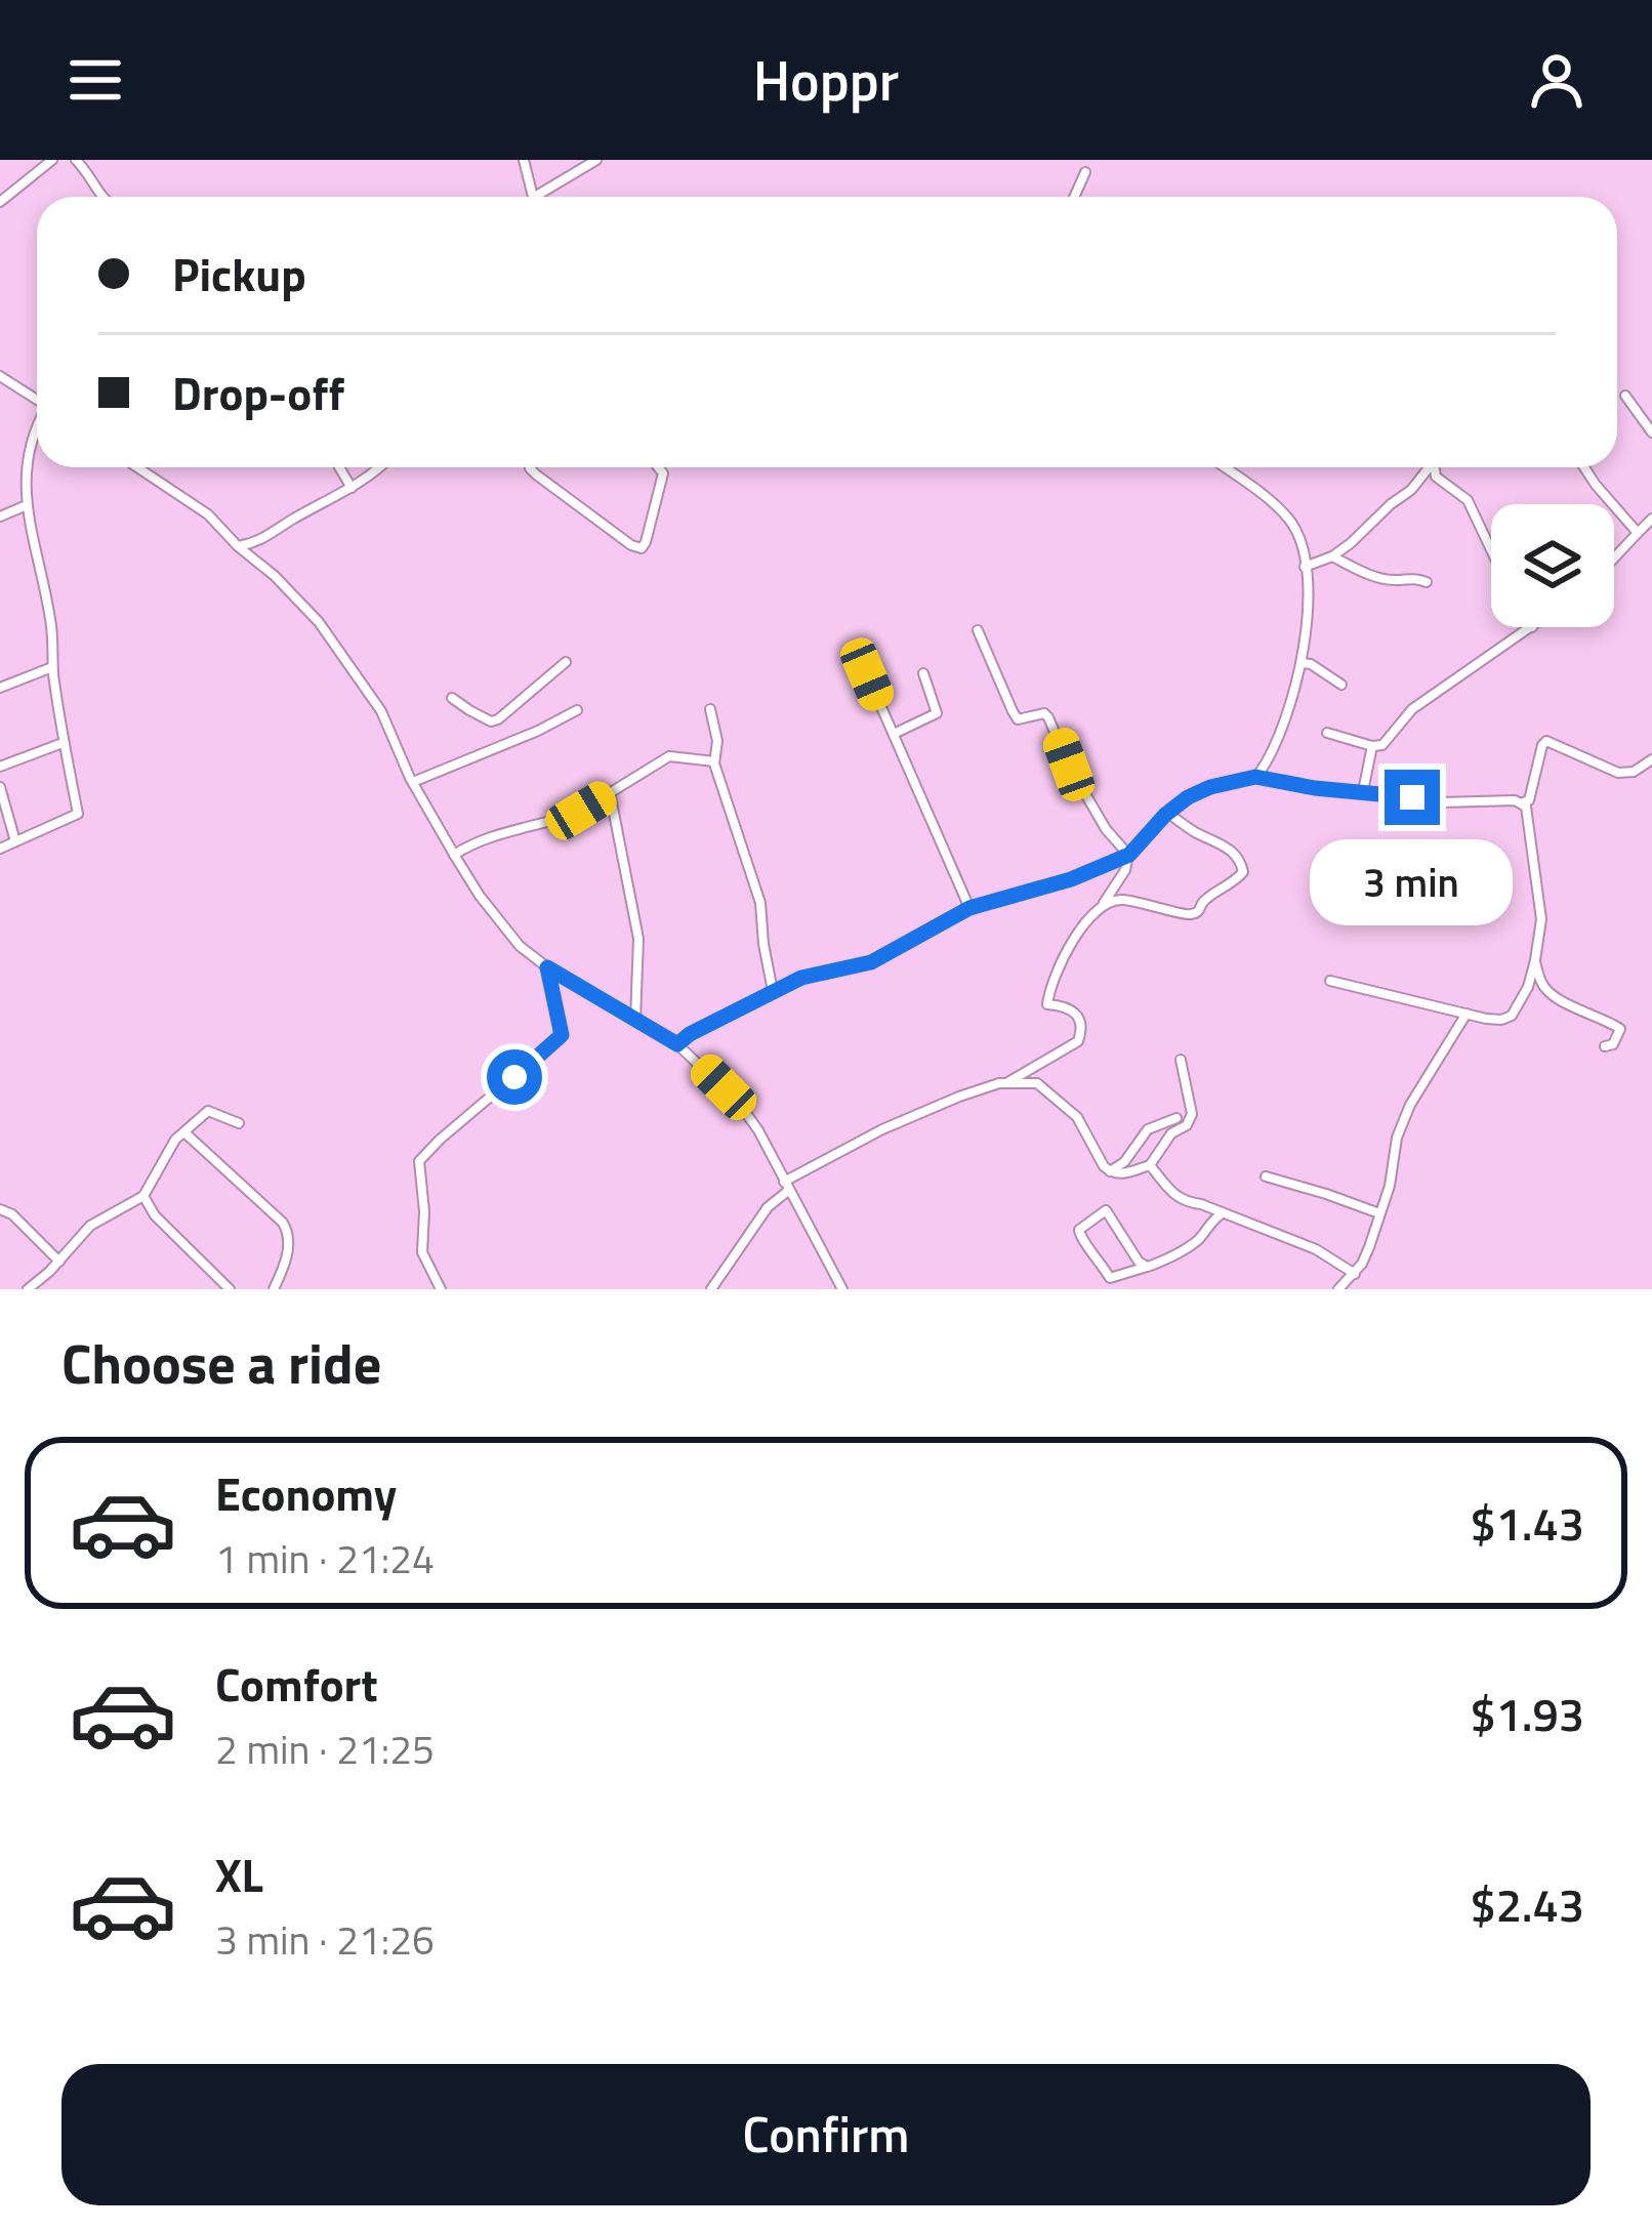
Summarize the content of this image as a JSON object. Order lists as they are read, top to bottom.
{
  "page": {
    "header": "Hoppr",
    "banner": ["Pickup", "Drop-off"],
    "bubble": "3 min",
    "heading": "Choose a ride",
    "list": [
      {
        "name": "Economy",
        "note": "1 min · 21:24",
        "value": "$1.43"
      },
      {
        "name": "Comfort",
        "note": "2 min · 21:25",
        "value": "$1.93"
      },
      {
        "name": "XL",
        "note": "3 min · 21:26",
        "value": "$2.43"
      }
    ],
    "buttons": "Confirm"
  }
}
